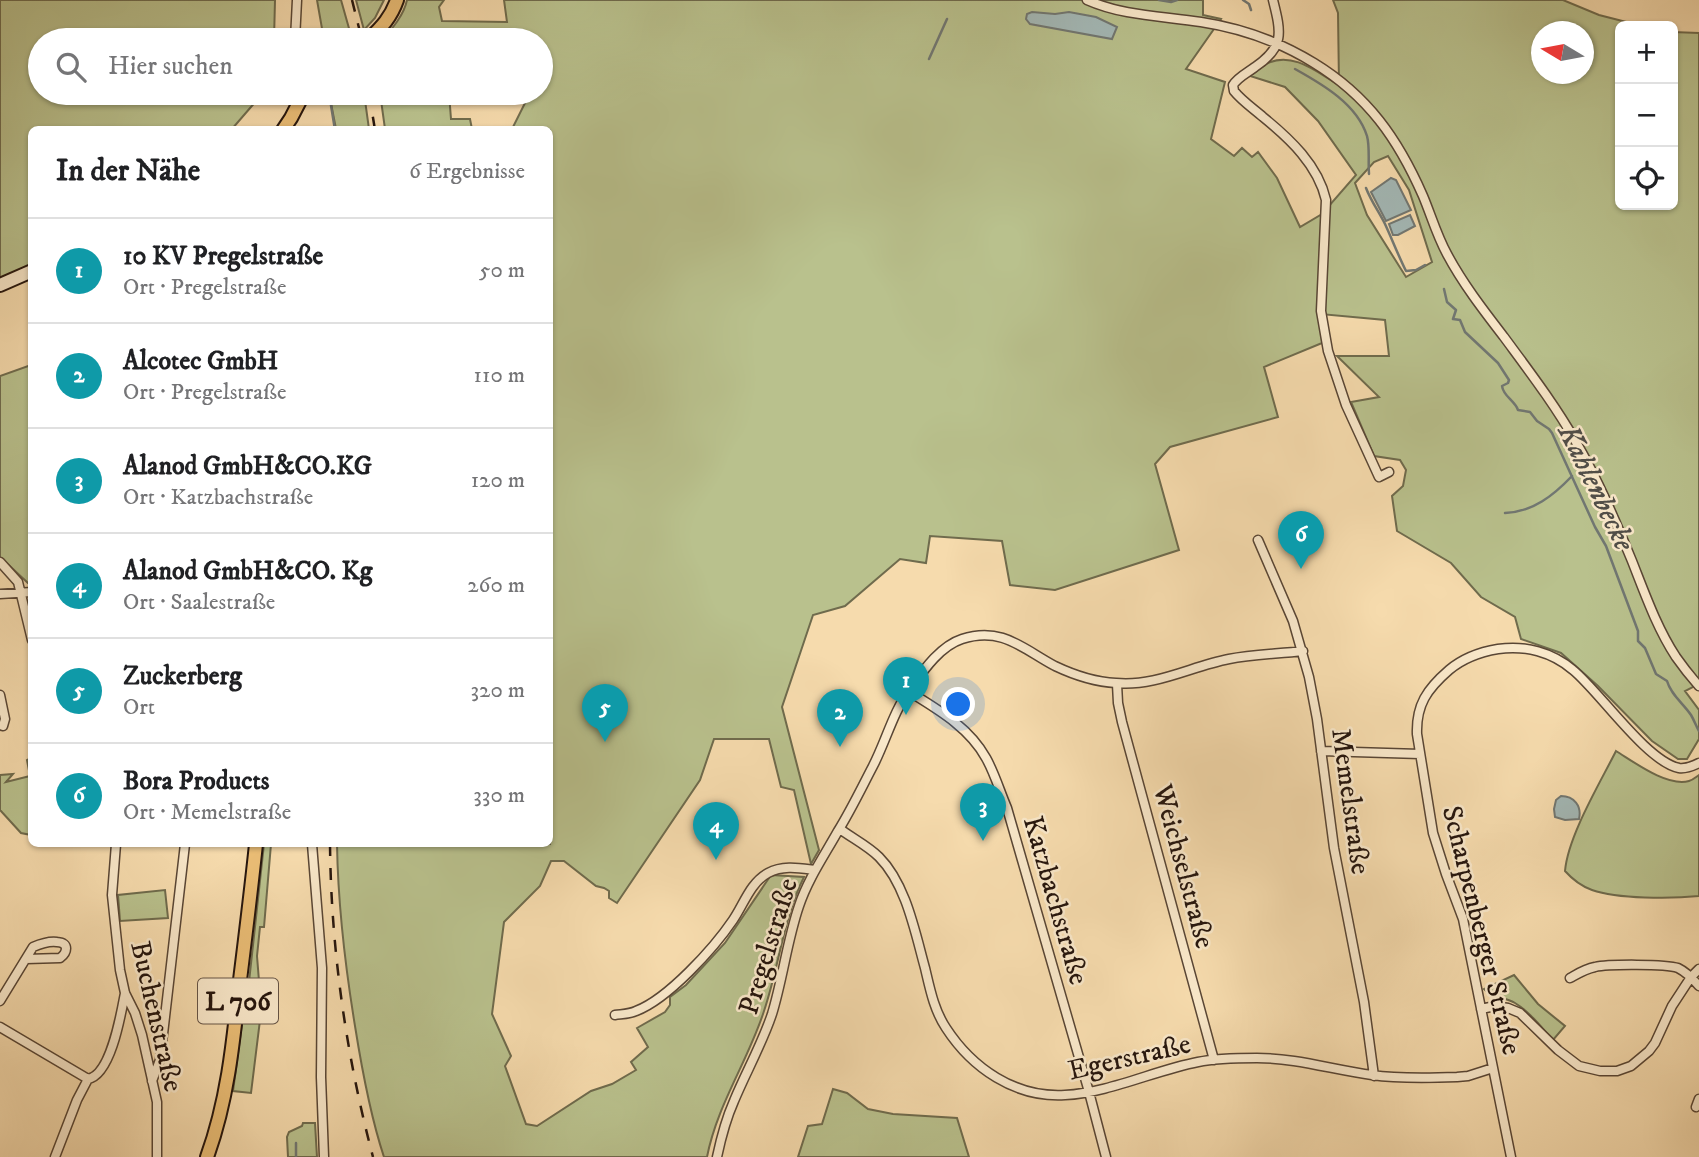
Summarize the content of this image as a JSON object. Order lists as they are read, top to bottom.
{
  "streets": {
    "main road": ["L 706"],
    "street": [
      "Memelstraße",
      "Weichselstraße",
      "Katzbachstraße",
      "Scharpenberger Straße",
      "Pregelstraße",
      "Buchenstraße",
      "Egerstraße"
    ]
  },
  "crossings": [
    ["Memelstraße", "Pregelstraße"],
    ["Memelstraße", "Egerstraße"],
    ["Weichselstraße", "Pregelstraße"],
    ["Weichselstraße", "Egerstraße"],
    ["Katzbachstraße", "Pregelstraße"],
    ["Katzbachstraße", "Egerstraße"],
    ["Scharpenberger Straße", "Egerstraße"],
    ["Pregelstraße", "Egerstraße"]
  ],
  "water": ["Kahlenbecke"],
  "north": "left",
  "page": {
    "map_buttons": ["+", "−"],
    "search": "Hier suchen",
    "heading": ["In der Nähe", "6 Ergebnisse"],
    "list": [
      {
        "mark": "1",
        "name": "10 KV Pregelstraße",
        "note": "Ort · Pregelstraße",
        "value": "50 m"
      },
      {
        "mark": "2",
        "name": "Alcotec GmbH",
        "note": "Ort · Pregelstraße",
        "value": "110 m"
      },
      {
        "mark": "3",
        "name": "Alanod GmbH&CO.KG",
        "note": "Ort · Katzbachstraße",
        "value": "120 m"
      },
      {
        "mark": "4",
        "name": "Alanod GmbH&CO. Kg",
        "note": "Ort · Saalestraße",
        "value": "260 m"
      },
      {
        "mark": "5",
        "name": "Zuckerberg",
        "note": "Ort",
        "value": "320 m"
      },
      {
        "mark": "6",
        "name": "Bora Products",
        "note": "Ort · Memelstraße",
        "value": "330 m"
      }
    ],
    "pins": [
      "6",
      "1",
      "5",
      "2",
      "3",
      "4"
    ]
  }
}
